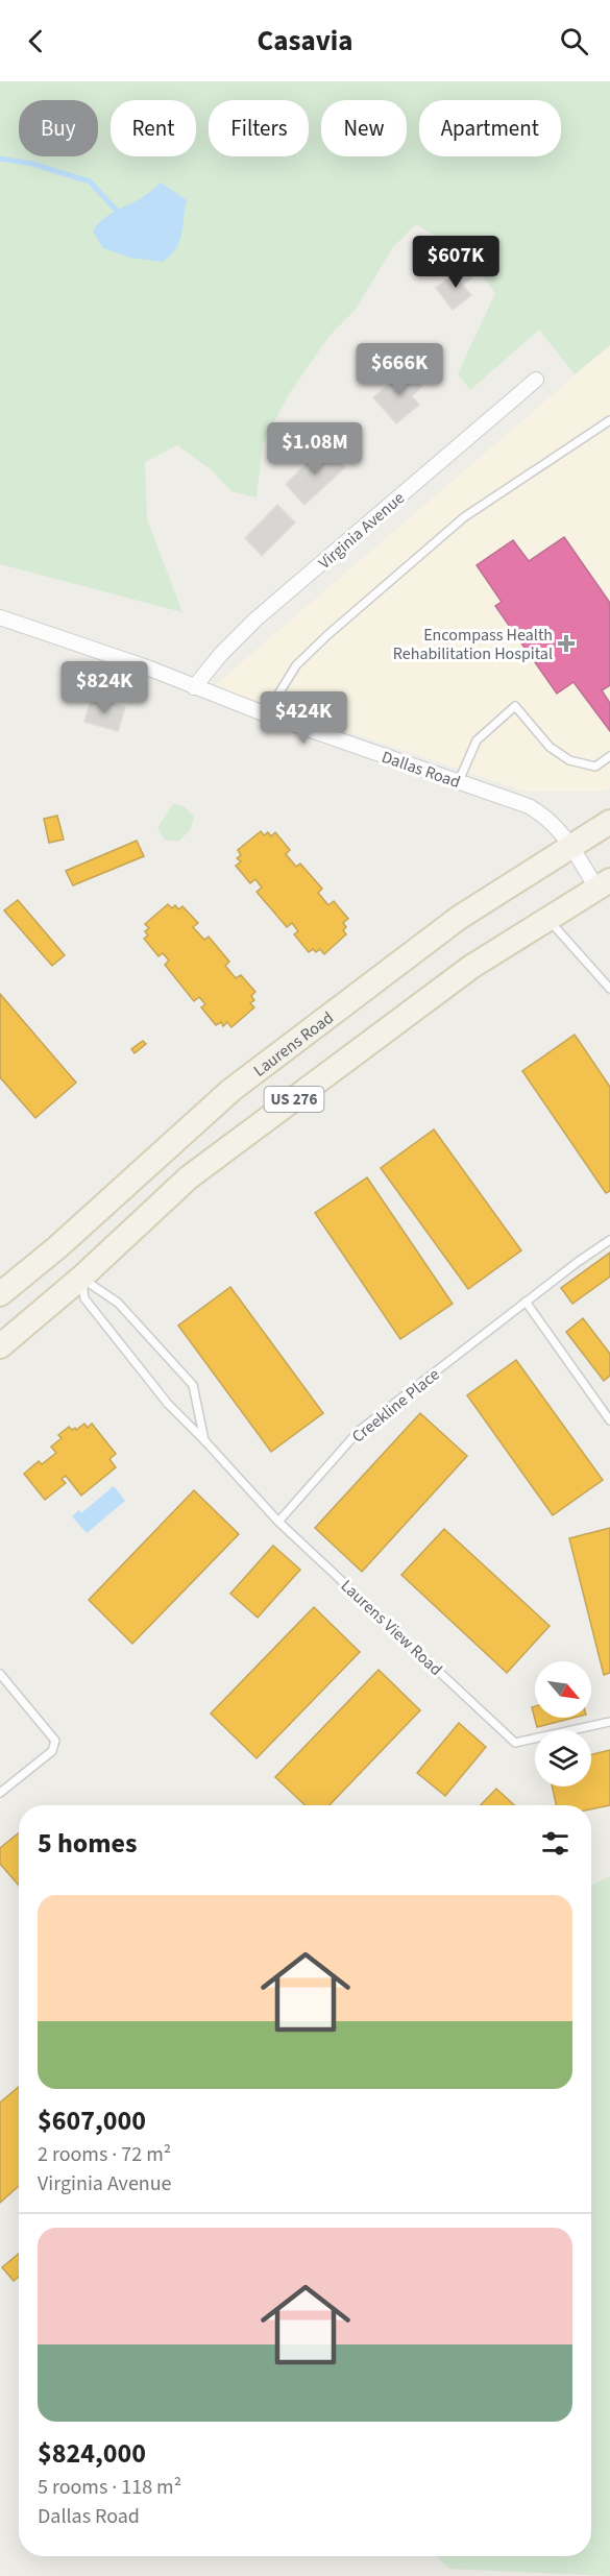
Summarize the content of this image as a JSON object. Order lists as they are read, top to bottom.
{
  "streets": {
    "main road": ["Laurens Road", "US 276"],
    "street": ["Virginia Avenue", "Dallas Road"],
    "lane": ["Creekline Place", "Laurens View Road"]
  },
  "crossings": [
    ["Virginia Avenue", "Dallas Road"],
    ["Dallas Road", "Laurens Road"],
    ["Dallas Road", "US 276"],
    ["US 276", "Laurens View Road"],
    ["Creekline Place", "Laurens View Road"]
  ],
  "places": {
    "health": ["Encompass Health Rehabilitation Hospital"]
  },
  "north": "bottom right",
  "page": {
    "header": "Casavia",
    "chip": [
      "Buy",
      "Rent",
      "Filters",
      "New",
      "Apartment"
    ],
    "price": [
      "$607K",
      "$666K",
      "$1.08M",
      "$824K",
      "$424K"
    ],
    "heading": "5 homes",
    "list": [
      {
        "name": "$607,000",
        "note": "2 rooms · 72 m² · Virginia Avenue"
      },
      {
        "name": "$824,000",
        "note": "5 rooms · 118 m² · Dallas Road"
      }
    ]
  }
}
